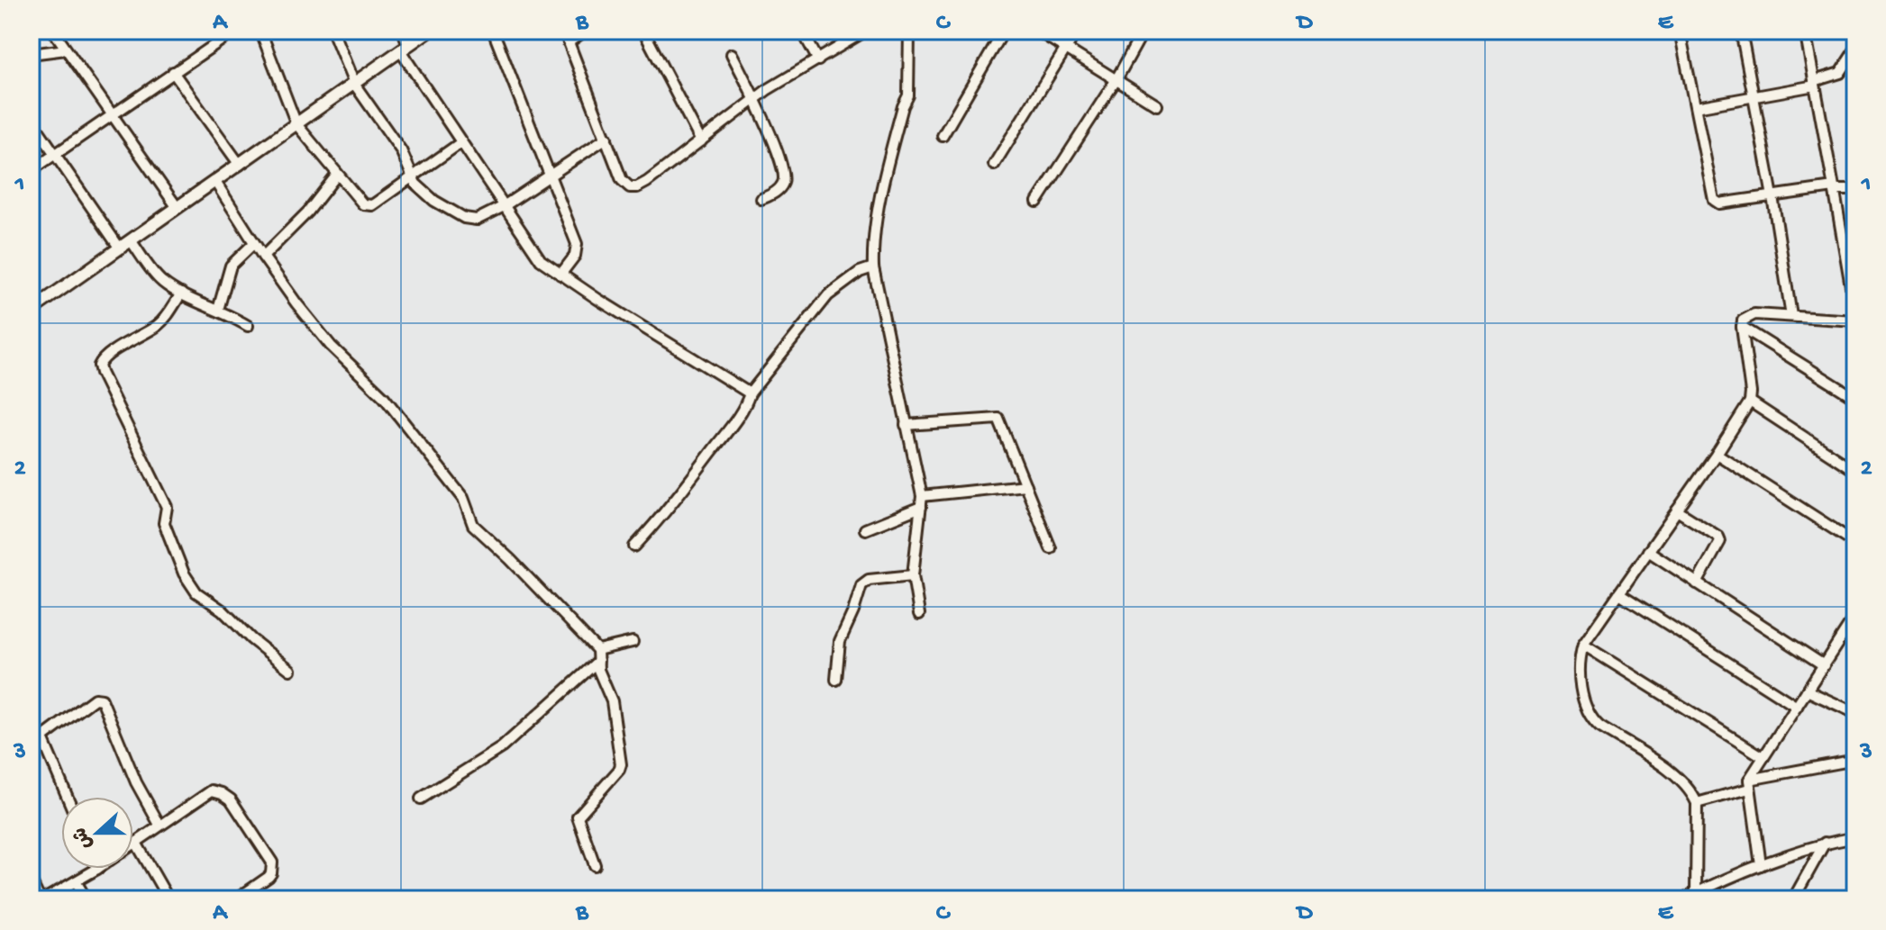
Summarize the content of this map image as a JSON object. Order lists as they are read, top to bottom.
{
  "north": "left",
  "grid": {
    "columns": [
      "A",
      "B",
      "C",
      "D",
      "E"
    ],
    "rows": ["1", "2", "3"]
  }
}
